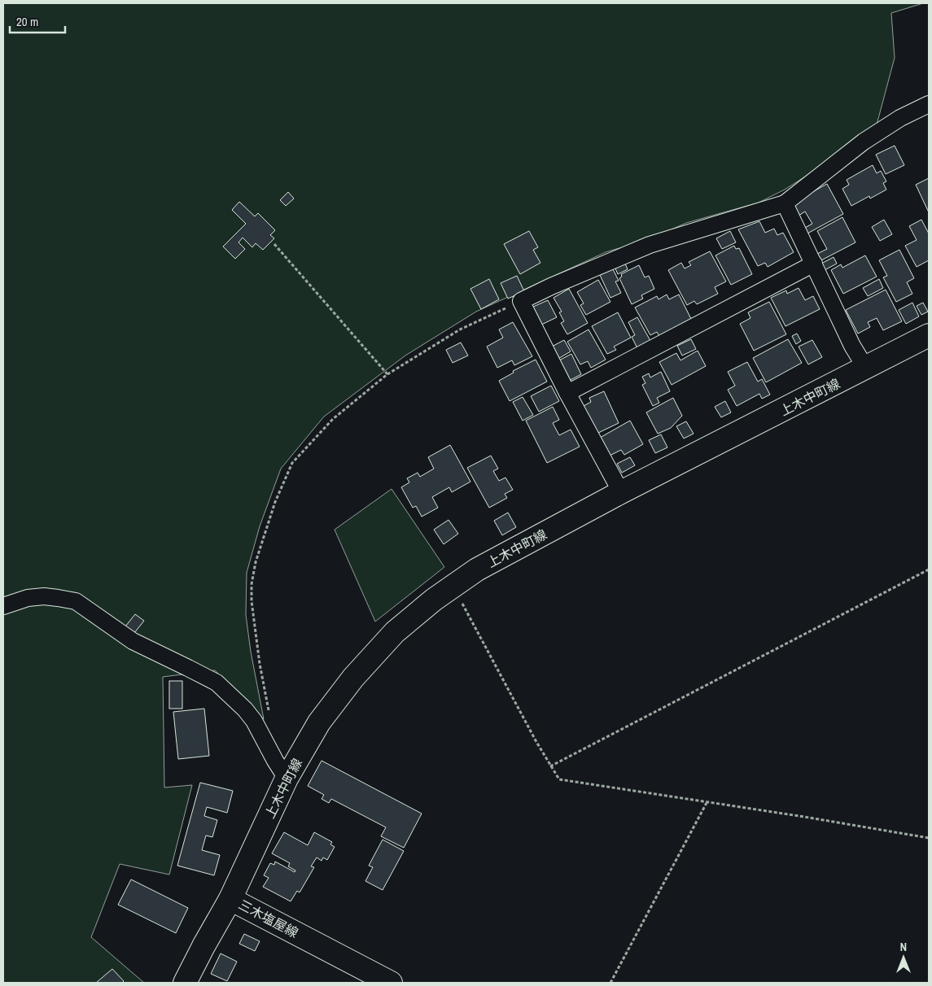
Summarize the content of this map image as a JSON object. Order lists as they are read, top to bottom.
{
  "streets": {
    "main road": ["上木中町線", "三木塩屋線"]
  },
  "crossings": [
    ["上木中町線", "三木塩屋線"]
  ],
  "scale_bar": "20 m",
  "north": "top"
}
